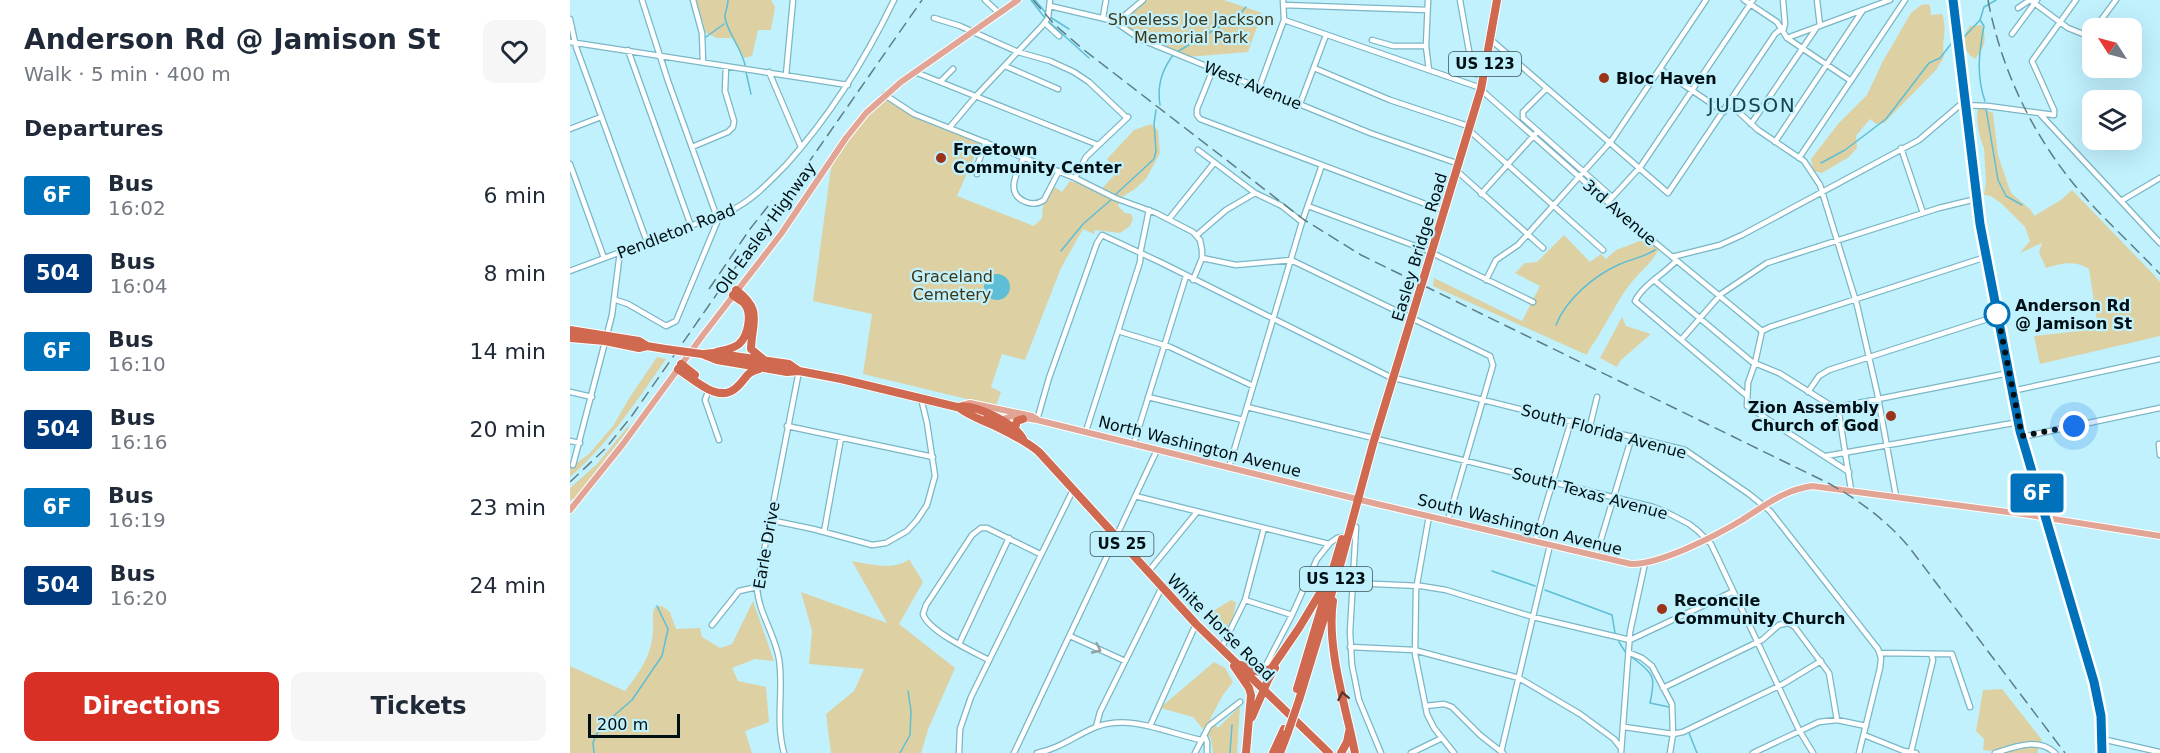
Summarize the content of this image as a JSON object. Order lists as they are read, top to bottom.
{
  "streets": {
    "highway": [
      "US 123",
      "Easley Bridge Road",
      "US 25",
      "White Horse Road"
    ],
    "main road": ["Old Easley Highway", "North Washington Avenue", "South Washington Avenue"],
    "street": [
      "West Avenue",
      "3rd Avenue",
      "Pendleton Road",
      "South Florida Avenue",
      "South Texas Avenue",
      "Earle Drive"
    ]
  },
  "crossings": [
    ["US 123", "Easley Bridge Road"],
    ["West Avenue", "Easley Bridge Road"],
    ["3rd Avenue", "Easley Bridge Road"],
    ["Easley Bridge Road", "South Florida Avenue"],
    ["Easley Bridge Road", "North Washington Avenue"],
    ["Easley Bridge Road", "South Texas Avenue"],
    ["Easley Bridge Road", "South Washington Avenue"],
    ["South Florida Avenue", "North Washington Avenue"],
    ["South Florida Avenue", "South Washington Avenue"],
    ["North Washington Avenue", "South Washington Avenue"],
    ["North Washington Avenue", "White Horse Road"],
    ["South Texas Avenue", "South Washington Avenue"],
    ["Earle Drive", "White Horse Road"]
  ],
  "districts": ["JUDSON"],
  "parks": ["Shoeless Joe Jackson Memorial Park", "Graceland Cemetery"],
  "places": [
    "Bloc Haven",
    "Freetown Community Center",
    "Anderson Rd @ Jamison St",
    "Zion Assembly Church of God",
    "Reconcile Community Church"
  ],
  "lines": ["bus line 6F"],
  "scale_bar": "200 m",
  "north": "top left",
  "page": {
    "heading": [
      ["Anderson Rd @ Jamison St", "Walk · 5 min · 400 m"],
      "Departures"
    ],
    "on_map": "6F",
    "list": [
      {
        "mark": "6F",
        "name": "Bus",
        "note": "16:02",
        "value": "6 min"
      },
      {
        "mark": "504",
        "name": "Bus",
        "note": "16:04",
        "value": "8 min"
      },
      {
        "mark": "6F",
        "name": "Bus",
        "note": "16:10",
        "value": "14 min"
      },
      {
        "mark": "504",
        "name": "Bus",
        "note": "16:16",
        "value": "20 min"
      },
      {
        "mark": "6F",
        "name": "Bus",
        "note": "16:19",
        "value": "23 min"
      },
      {
        "mark": "504",
        "name": "Bus",
        "note": "16:20",
        "value": "24 min"
      }
    ],
    "buttons": ["Directions", "Tickets"],
    "scale": "200 m"
  }
}
